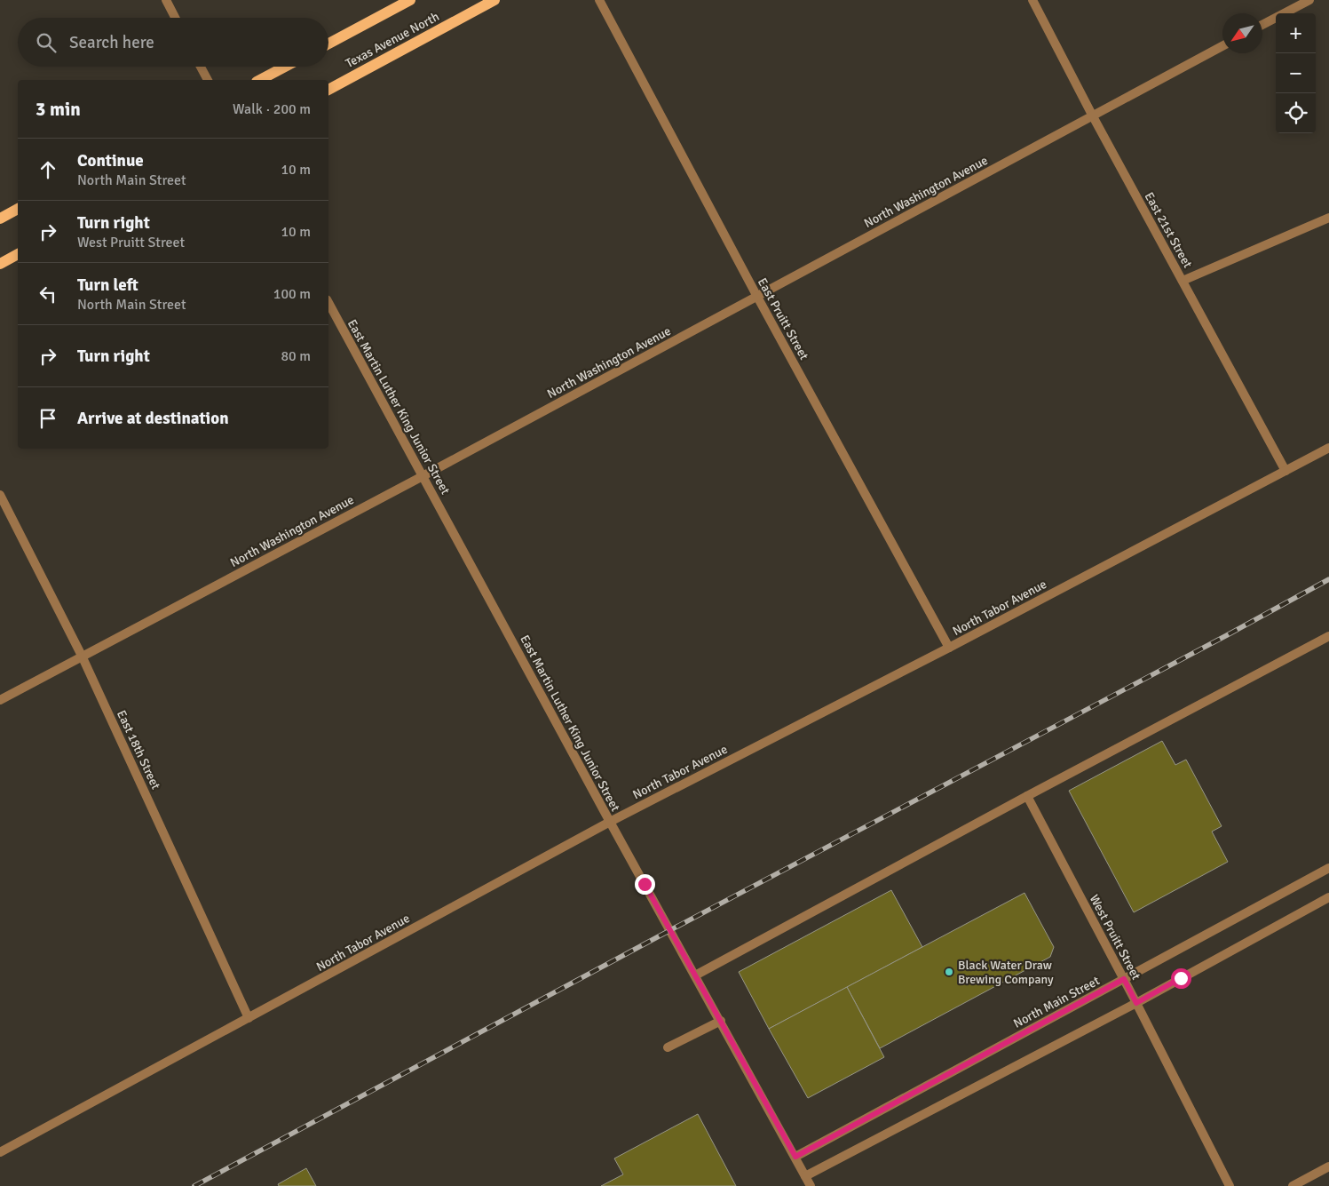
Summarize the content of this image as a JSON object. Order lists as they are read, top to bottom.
{
  "streets": {
    "main road": ["Texas Avenue North"],
    "street": [
      "North Washington Avenue",
      "East 21st Street",
      "East Pruitt Street",
      "East Martin Luther King Junior Street",
      "North Tabor Avenue",
      "East 18th Street",
      "West Pruitt Street",
      "North Main Street"
    ]
  },
  "crossings": [
    ["North Washington Avenue", "East 21st Street"],
    ["North Washington Avenue", "East Pruitt Street"],
    ["North Washington Avenue", "East Martin Luther King Junior Street"],
    ["North Washington Avenue", "East 18th Street"],
    ["East 21st Street", "North Tabor Avenue"],
    ["East Pruitt Street", "North Tabor Avenue"],
    ["East Martin Luther King Junior Street", "North Tabor Avenue"],
    ["East Martin Luther King Junior Street", "North Main Street"],
    ["North Tabor Avenue", "East 18th Street"],
    ["West Pruitt Street", "North Main Street"]
  ],
  "places": ["Black Water Draw Brewing Company"],
  "north": "bottom left",
  "page": {
    "map_buttons": ["+", "−"],
    "search": "Search here",
    "heading": ["3 min", "Walk · 200 m"],
    "list": [
      ["Continue", "North Main Street", "10 m"],
      ["Turn right", "West Pruitt Street", "10 m"],
      ["Turn left", "North Main Street", "100 m"],
      ["Turn right", "80 m"],
      "Arrive at destination"
    ]
  }
}
